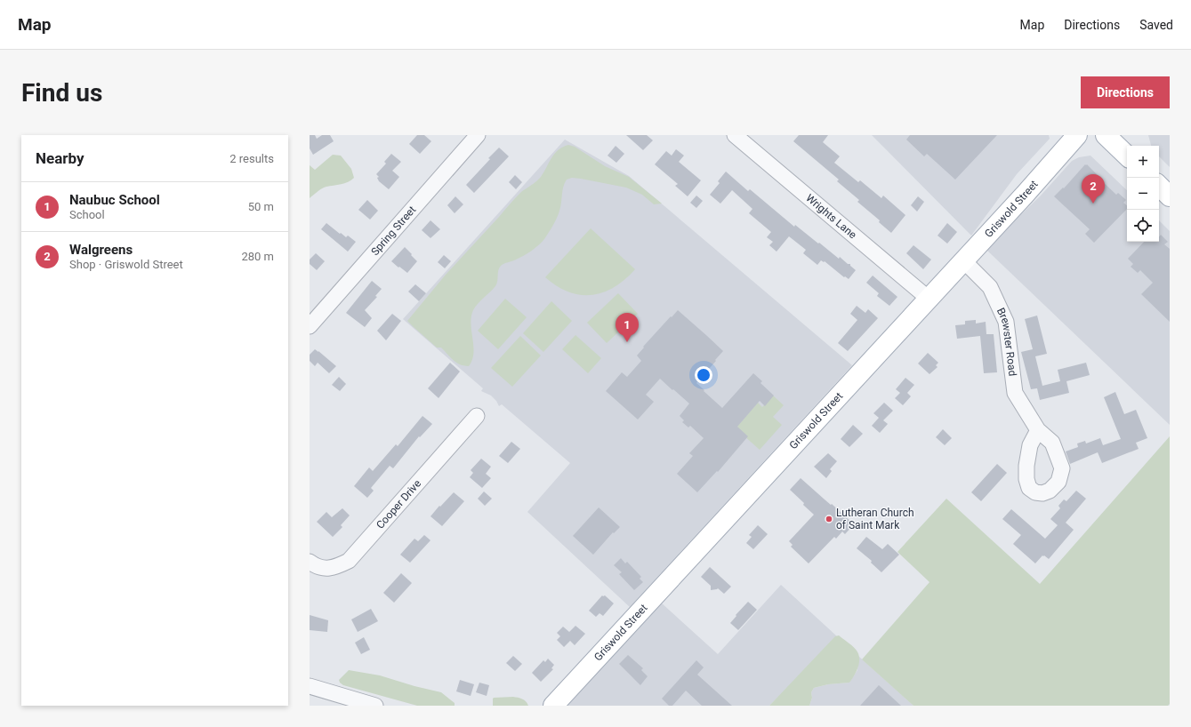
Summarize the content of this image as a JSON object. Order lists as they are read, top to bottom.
{
  "streets": {
    "main road": ["Griswold Street"],
    "street": [
      "Wrights Lane",
      "Spring Street",
      "Brewster Road",
      "Cooper Drive"
    ]
  },
  "crossings": [
    ["Griswold Street", "Wrights Lane"],
    ["Griswold Street", "Brewster Road"]
  ],
  "places": ["Lutheran Church of Saint Mark"],
  "page": {
    "header": "Map",
    "nav": ["Map", "Directions", "Saved"],
    "buttons": "Directions",
    "title": "Find us",
    "heading": ["Nearby", "2 results"],
    "map_buttons": ["+", "−"],
    "pins": ["2", "1"],
    "list": [
      {
        "mark": "1",
        "name": "Naubuc School",
        "note": "School",
        "value": "50 m"
      },
      {
        "mark": "2",
        "name": "Walgreens",
        "note": "Shop · Griswold Street",
        "value": "280 m"
      }
    ]
  }
}
